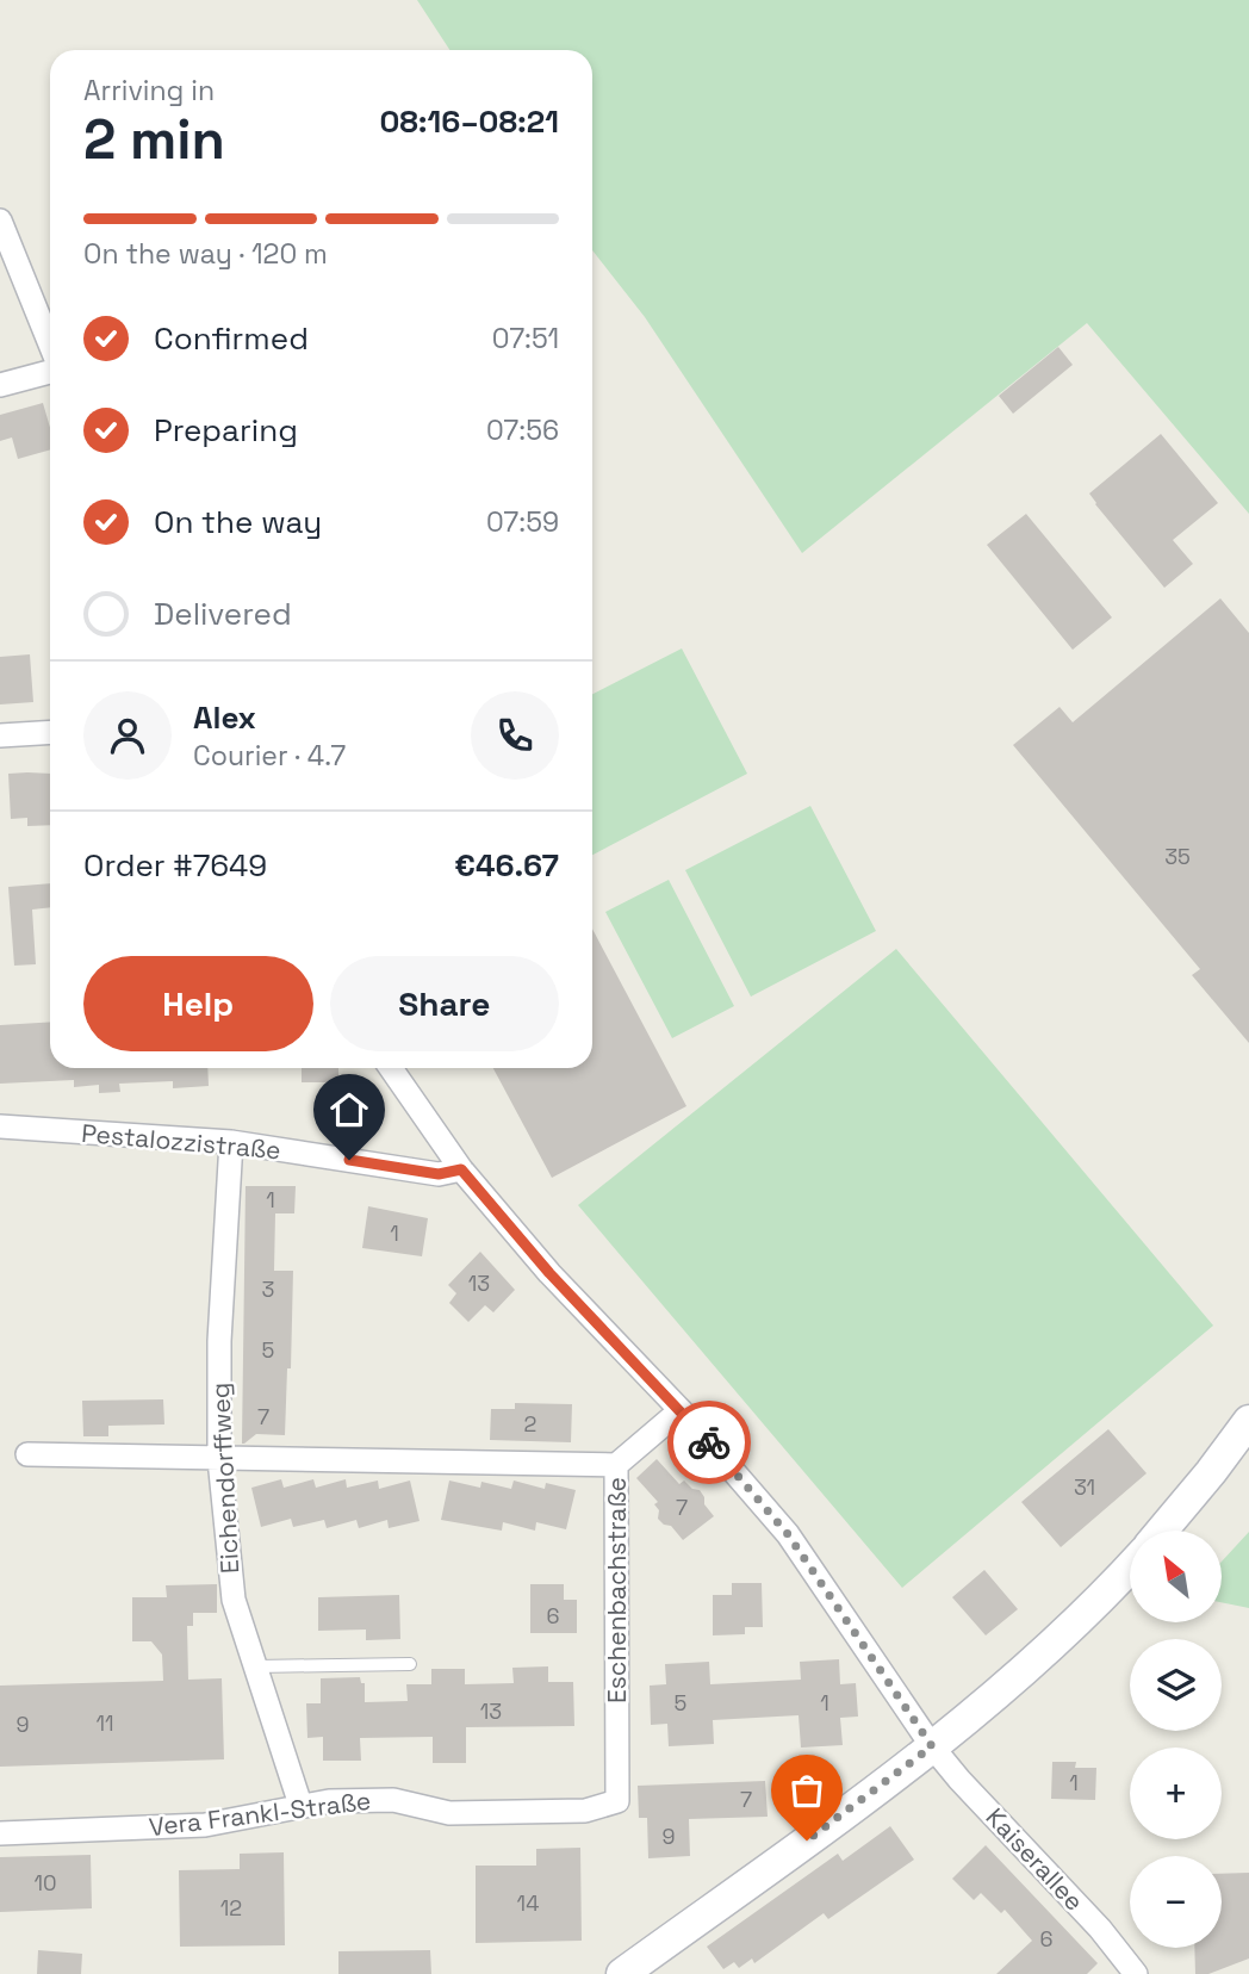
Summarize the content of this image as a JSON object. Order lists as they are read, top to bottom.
{
  "streets": {
    "street": [
      "Pestalozzistraße",
      "Eichendorffweg",
      "Eschenbachstraße",
      "Vera Frankl-Straße",
      "Kaiserallee"
    ]
  },
  "crossings": [
    ["Pestalozzistraße", "Eichendorffweg"],
    ["Pestalozzistraße", "Kaiserallee"],
    ["Eichendorffweg", "Vera Frankl-Straße"],
    ["Eschenbachstraße", "Vera Frankl-Straße"],
    ["Eschenbachstraße", "Kaiserallee"]
  ],
  "house_numbers": [
    "35",
    "1",
    "1",
    "13",
    "3",
    "5",
    "7",
    "2",
    "31",
    "7",
    "6",
    "5",
    "1",
    "13",
    "11",
    "9",
    "1",
    "7",
    "9",
    "10",
    "14",
    "12",
    "6"
  ],
  "north": "top left",
  "page": {
    "heading": ["2 min", "Arriving in", "08:16–08:21"],
    "panel": [
      "Alex",
      "Courier · 4.7",
      "Order #7649",
      "€46.67"
    ],
    "bar": "On the way · 120 m",
    "list": [
      ["Confirmed", "07:51"],
      ["Preparing", "07:56"],
      ["On the way", "07:59"],
      "Delivered"
    ],
    "buttons": ["Help", "Share"],
    "map_buttons": ["+", "−"]
  }
}
